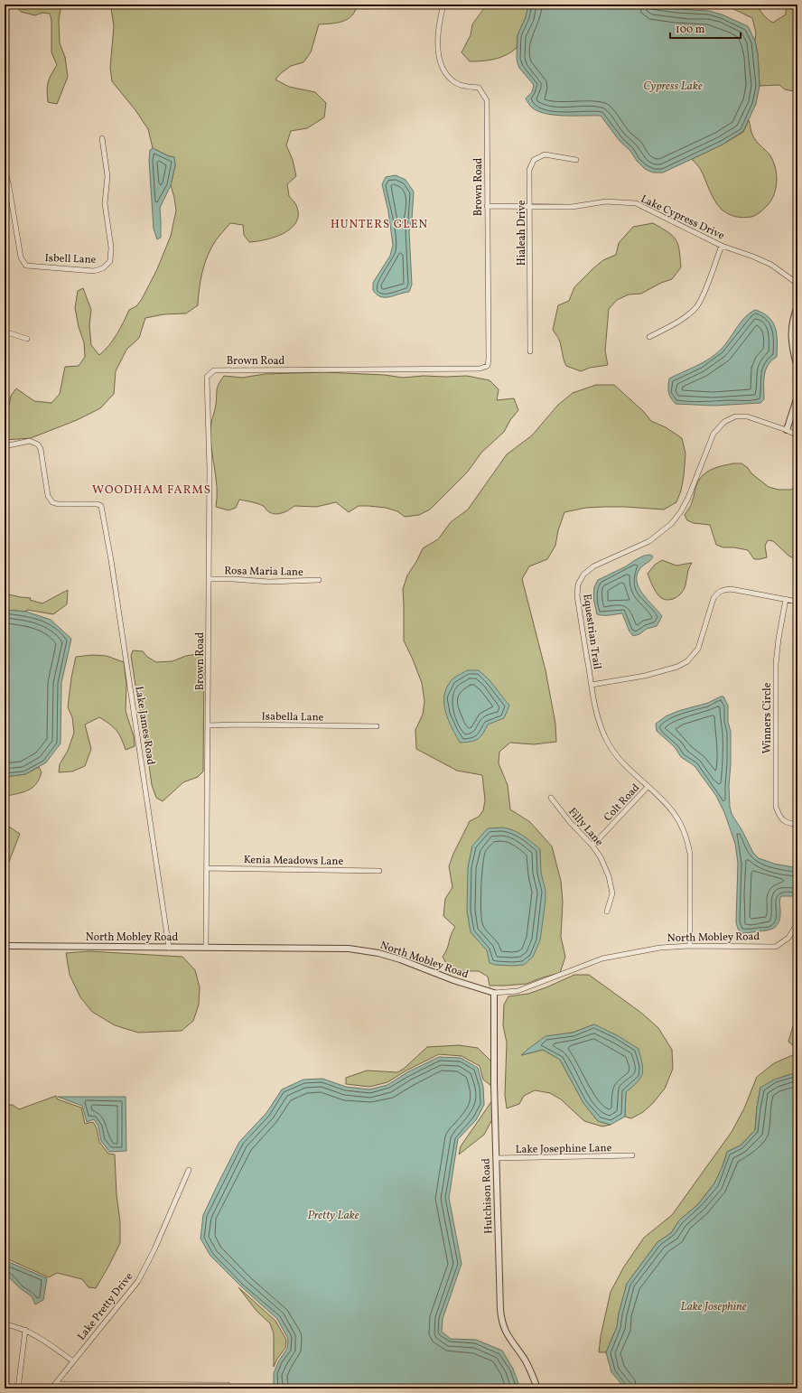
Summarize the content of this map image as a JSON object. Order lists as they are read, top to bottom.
{
  "streets": {
    "street": [
      "Brown Road",
      "Lake Cypress Drive",
      "Hialeah Drive",
      "Isbell Lane",
      "Rosa Maria Lane",
      "Equestrian Trail",
      "Isabella Lane",
      "Winners Circle",
      "Lake James Road",
      "Colt Road",
      "Filly Lane",
      "Kenia Meadows Lane",
      "North Mobley Road",
      "Lake Josephine Lane",
      "Hutchison Road",
      "Lake Pretty Drive"
    ]
  },
  "crossings": [
    ["Brown Road", "Lake Cypress Drive"],
    ["Brown Road", "Rosa Maria Lane"],
    ["Brown Road", "Isabella Lane"],
    ["Brown Road", "Kenia Meadows Lane"],
    ["Brown Road", "North Mobley Road"],
    ["Lake Cypress Drive", "Hialeah Drive"],
    ["Equestrian Trail", "Winners Circle"],
    ["Equestrian Trail", "Colt Road"],
    ["Equestrian Trail", "North Mobley Road"],
    ["Lake James Road", "North Mobley Road"],
    ["Colt Road", "Filly Lane"],
    ["North Mobley Road", "Hutchison Road"],
    ["Lake Josephine Lane", "Hutchison Road"]
  ],
  "districts": ["HUNTERS GLEN", "WOODHAM FARMS"],
  "water": ["Cypress Lake", "Pretty Lake", "Lake Josephine"],
  "scale_bar": "100 m"
}
